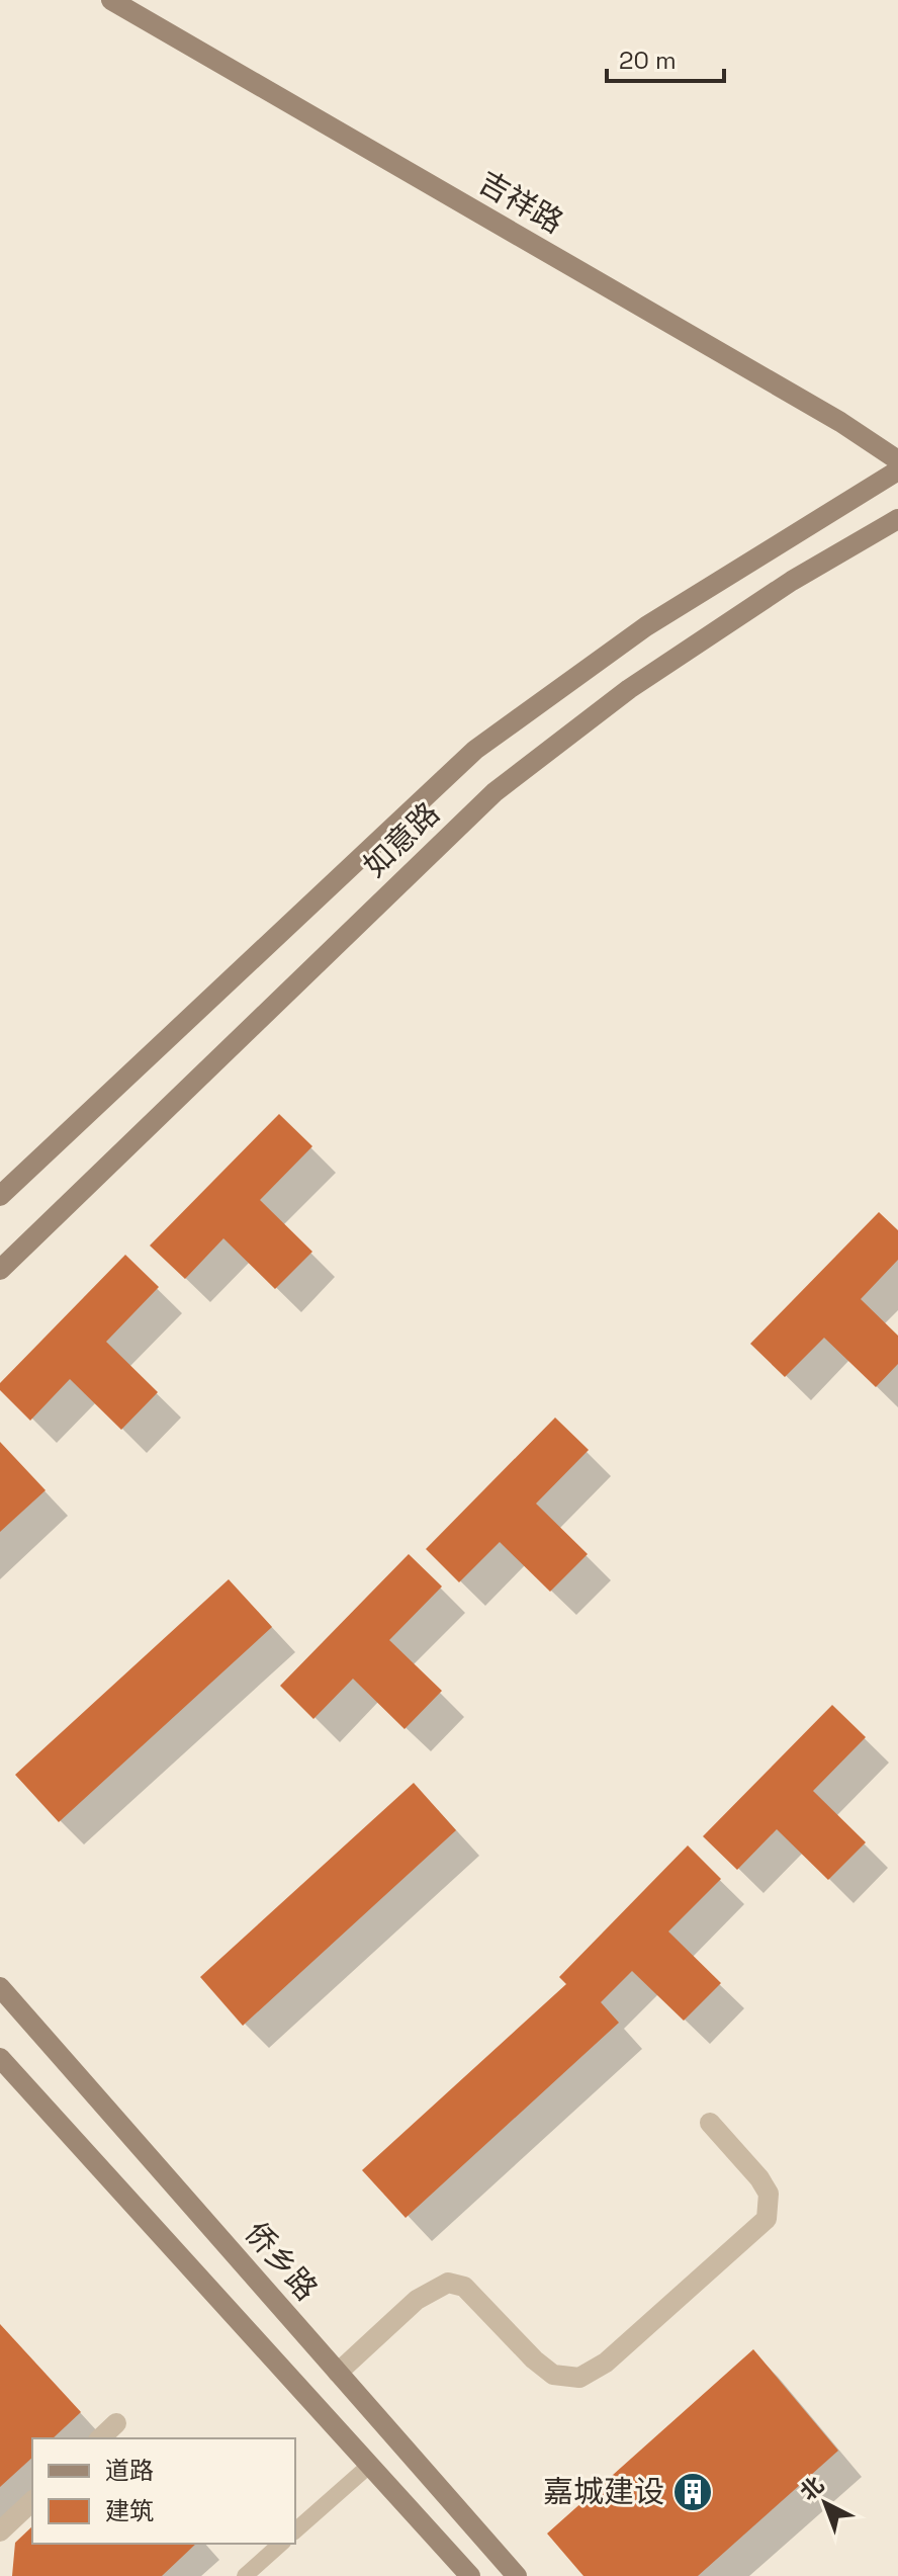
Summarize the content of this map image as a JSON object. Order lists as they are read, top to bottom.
{
  "streets": {
    "street": ["吉祥路", "如意路", "侨乡路"]
  },
  "places": {
    "building": ["嘉城建设"]
  },
  "legend": ["道路", "建筑"],
  "scale_bar": "20 m",
  "north": "top left"
}
